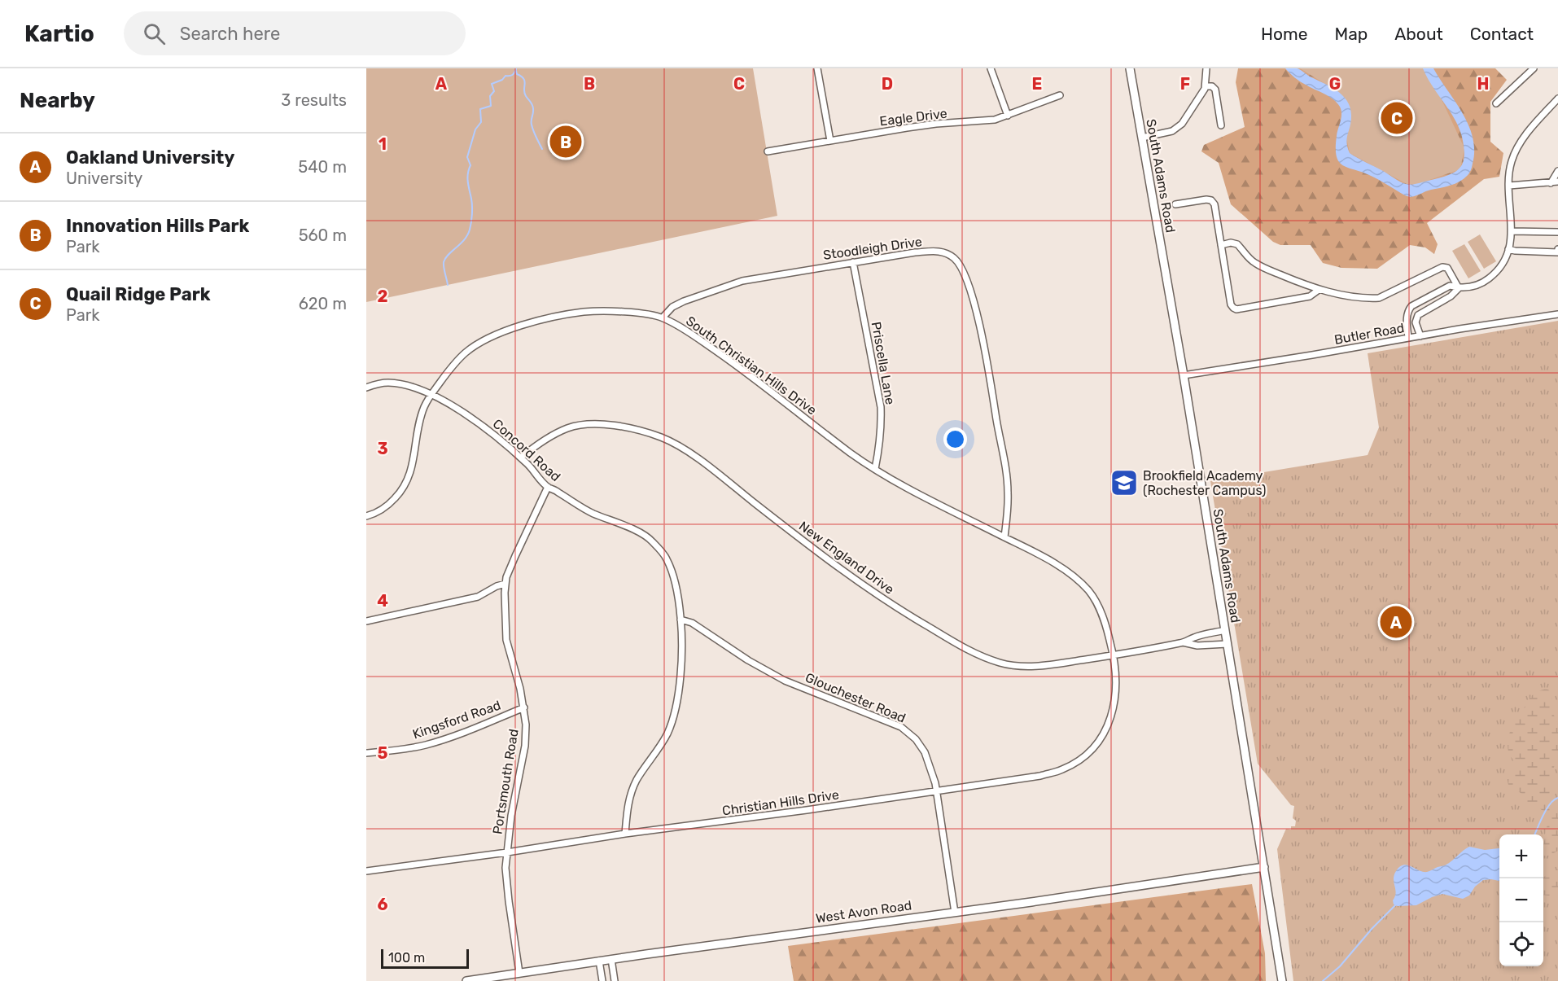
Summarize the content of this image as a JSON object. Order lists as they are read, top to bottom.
{
  "streets": {
    "main road": ["South Adams Road", "West Avon Road"],
    "street": [
      "Eagle Drive",
      "Stoodleigh Drive",
      "Butler Road",
      "Priscella Lane",
      "South Christian Hills Drive",
      "Concord Road",
      "New England Drive",
      "Glouchester Road",
      "Kingsford Road",
      "Portsmouth Road",
      "Christian Hills Drive"
    ]
  },
  "crossings": [
    ["South Adams Road", "Butler Road"],
    ["South Adams Road", "New England Drive"],
    ["South Adams Road", "West Avon Road"],
    ["Stoodleigh Drive", "Priscella Lane"],
    ["Stoodleigh Drive", "South Christian Hills Drive"],
    ["Priscella Lane", "South Christian Hills Drive"],
    ["South Christian Hills Drive", "Concord Road"],
    ["South Christian Hills Drive", "New England Drive"],
    ["South Christian Hills Drive", "Christian Hills Drive"],
    ["Concord Road", "New England Drive"],
    ["Concord Road", "Glouchester Road"],
    ["Concord Road", "Portsmouth Road"],
    ["Concord Road", "Christian Hills Drive"],
    ["New England Drive", "Christian Hills Drive"],
    ["Glouchester Road", "Christian Hills Drive"],
    ["Glouchester Road", "West Avon Road"],
    ["Kingsford Road", "Portsmouth Road"],
    ["Portsmouth Road", "Christian Hills Drive"],
    ["Portsmouth Road", "West Avon Road"]
  ],
  "places": {
    "school or university": ["Brookfield Academy (Rochester Campus)"]
  },
  "scale_bar": "100 m",
  "page": {
    "header": "Kartio",
    "search": "Search here",
    "nav": [
      "Home",
      "Map",
      "About",
      "Contact"
    ],
    "heading": ["Nearby", "3 results"],
    "pins": ["C", "B", "A"],
    "list": [
      {
        "mark": "A",
        "name": "Oakland University",
        "note": "University",
        "value": "540 m"
      },
      {
        "mark": "B",
        "name": "Innovation Hills Park",
        "note": "Park",
        "value": "560 m"
      },
      {
        "mark": "C",
        "name": "Quail Ridge Park",
        "note": "Park",
        "value": "620 m"
      }
    ],
    "map_buttons": ["+", "−"],
    "scale": "100 m"
  },
  "grid": {
    "columns": [
      "A",
      "B",
      "C",
      "D",
      "E",
      "F",
      "G",
      "H"
    ],
    "rows": [
      "1",
      "2",
      "3",
      "4",
      "5",
      "6"
    ]
  }
}
